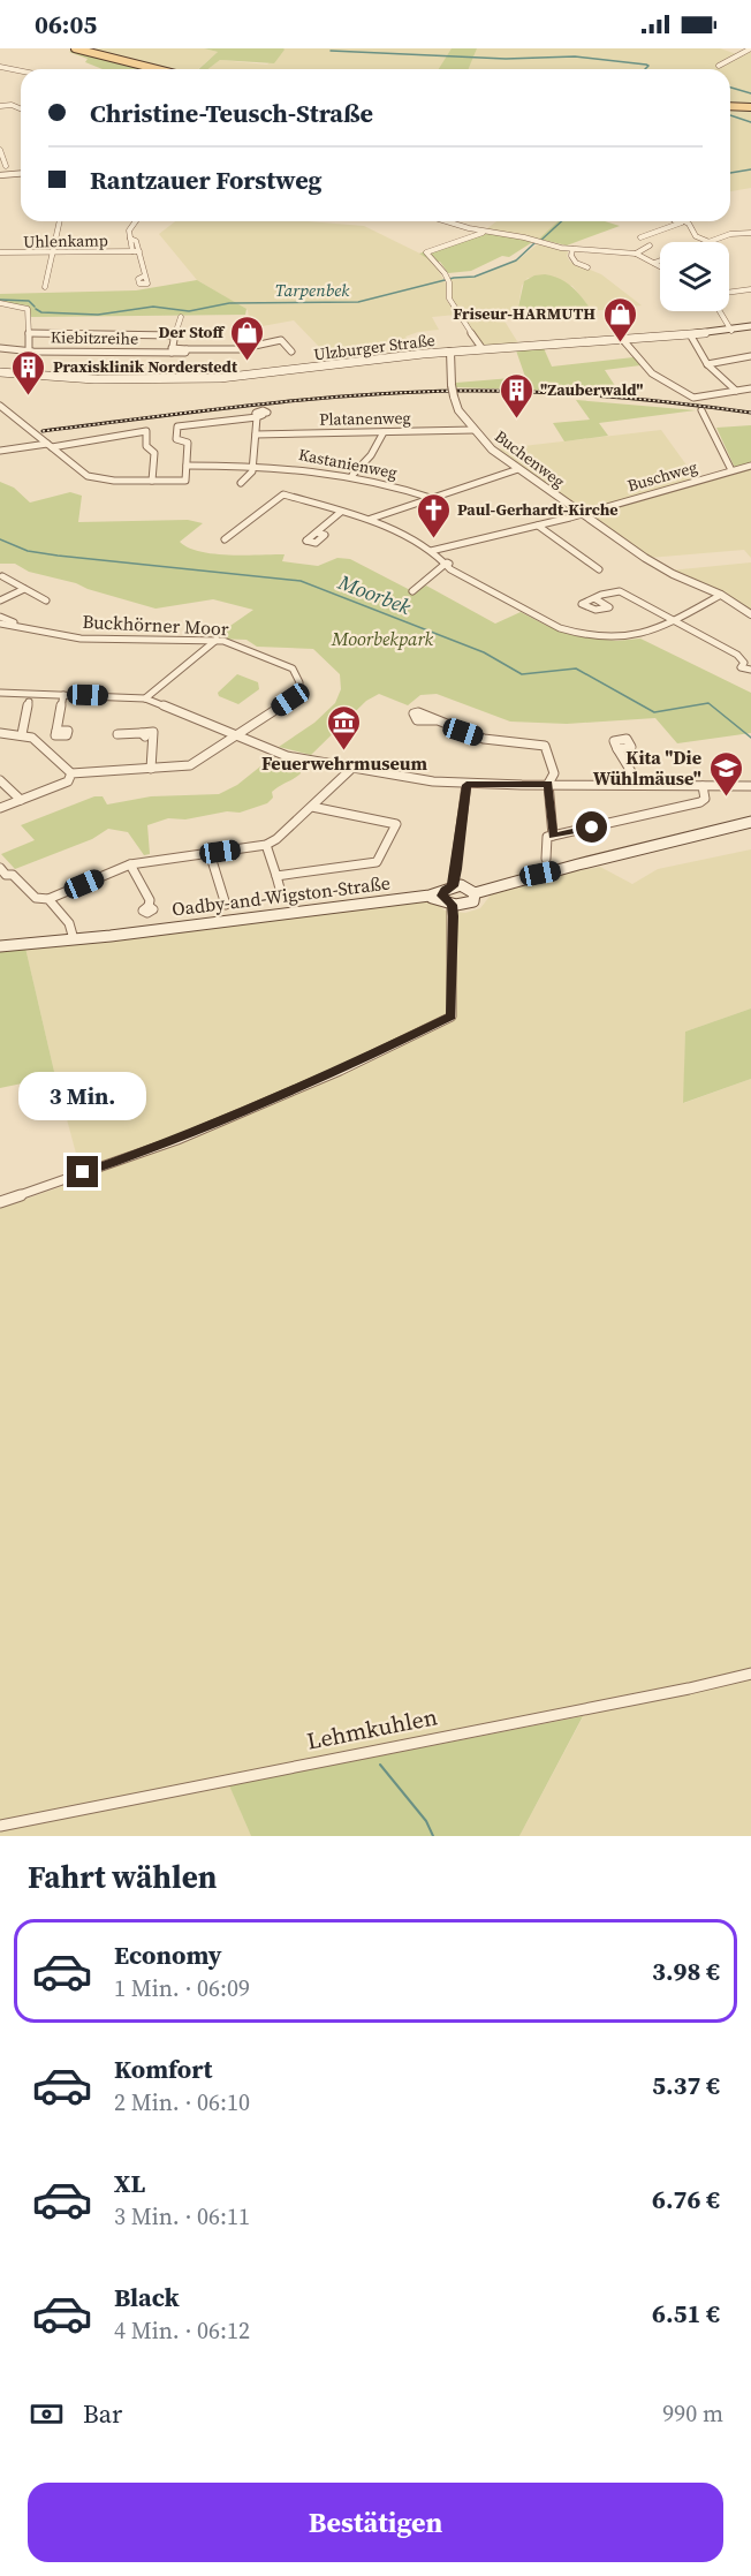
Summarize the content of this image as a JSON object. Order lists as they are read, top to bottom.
{
  "streets": {
    "main road": ["Ulzburger Straße", "Oadby-and-Wigston-Straße"],
    "street": [
      "Uhlenkamp",
      "Kiebitzreihe",
      "Platanenweg",
      "Buchenweg",
      "Kastanienweg",
      "Buschweg",
      "Buckhörner Moor",
      "Lehmkuhlen"
    ]
  },
  "crossings": [
    ["Ulzburger Straße", "Buchenweg"],
    ["Platanenweg", "Buchenweg"],
    ["Buchenweg", "Buschweg"]
  ],
  "water": ["Tarpenbek", "Moorbek"],
  "parks": ["Moorbekpark"],
  "places": {
    "shop": ["Friseur-HARMUTH", "Der Stoff"],
    "building": ["Praxisklinik Norderstedt", "\"Zauberwald\""],
    "church": ["Paul-Gerhardt-Kirche"],
    "museum": ["Feuerwehrmuseum"],
    "school or university": ["Kita \"Die Wühlmäuse\""]
  },
  "page": {
    "status": "06:05",
    "banner": ["Christine-Teusch-Straße", "Rantzauer Forstweg"],
    "bubble": "3 Min.",
    "heading": "Fahrt wählen",
    "list": [
      {
        "name": "Economy",
        "note": "1 Min. · 06:09",
        "value": "3.98 €"
      },
      {
        "name": "Komfort",
        "note": "2 Min. · 06:10",
        "value": "5.37 €"
      },
      {
        "name": "XL",
        "note": "3 Min. · 06:11",
        "value": "6.76 €"
      },
      {
        "name": "Black",
        "note": "4 Min. · 06:12",
        "value": "6.51 €"
      }
    ],
    "pay": ["Bar", "990 m"],
    "buttons": "Bestätigen"
  }
}
